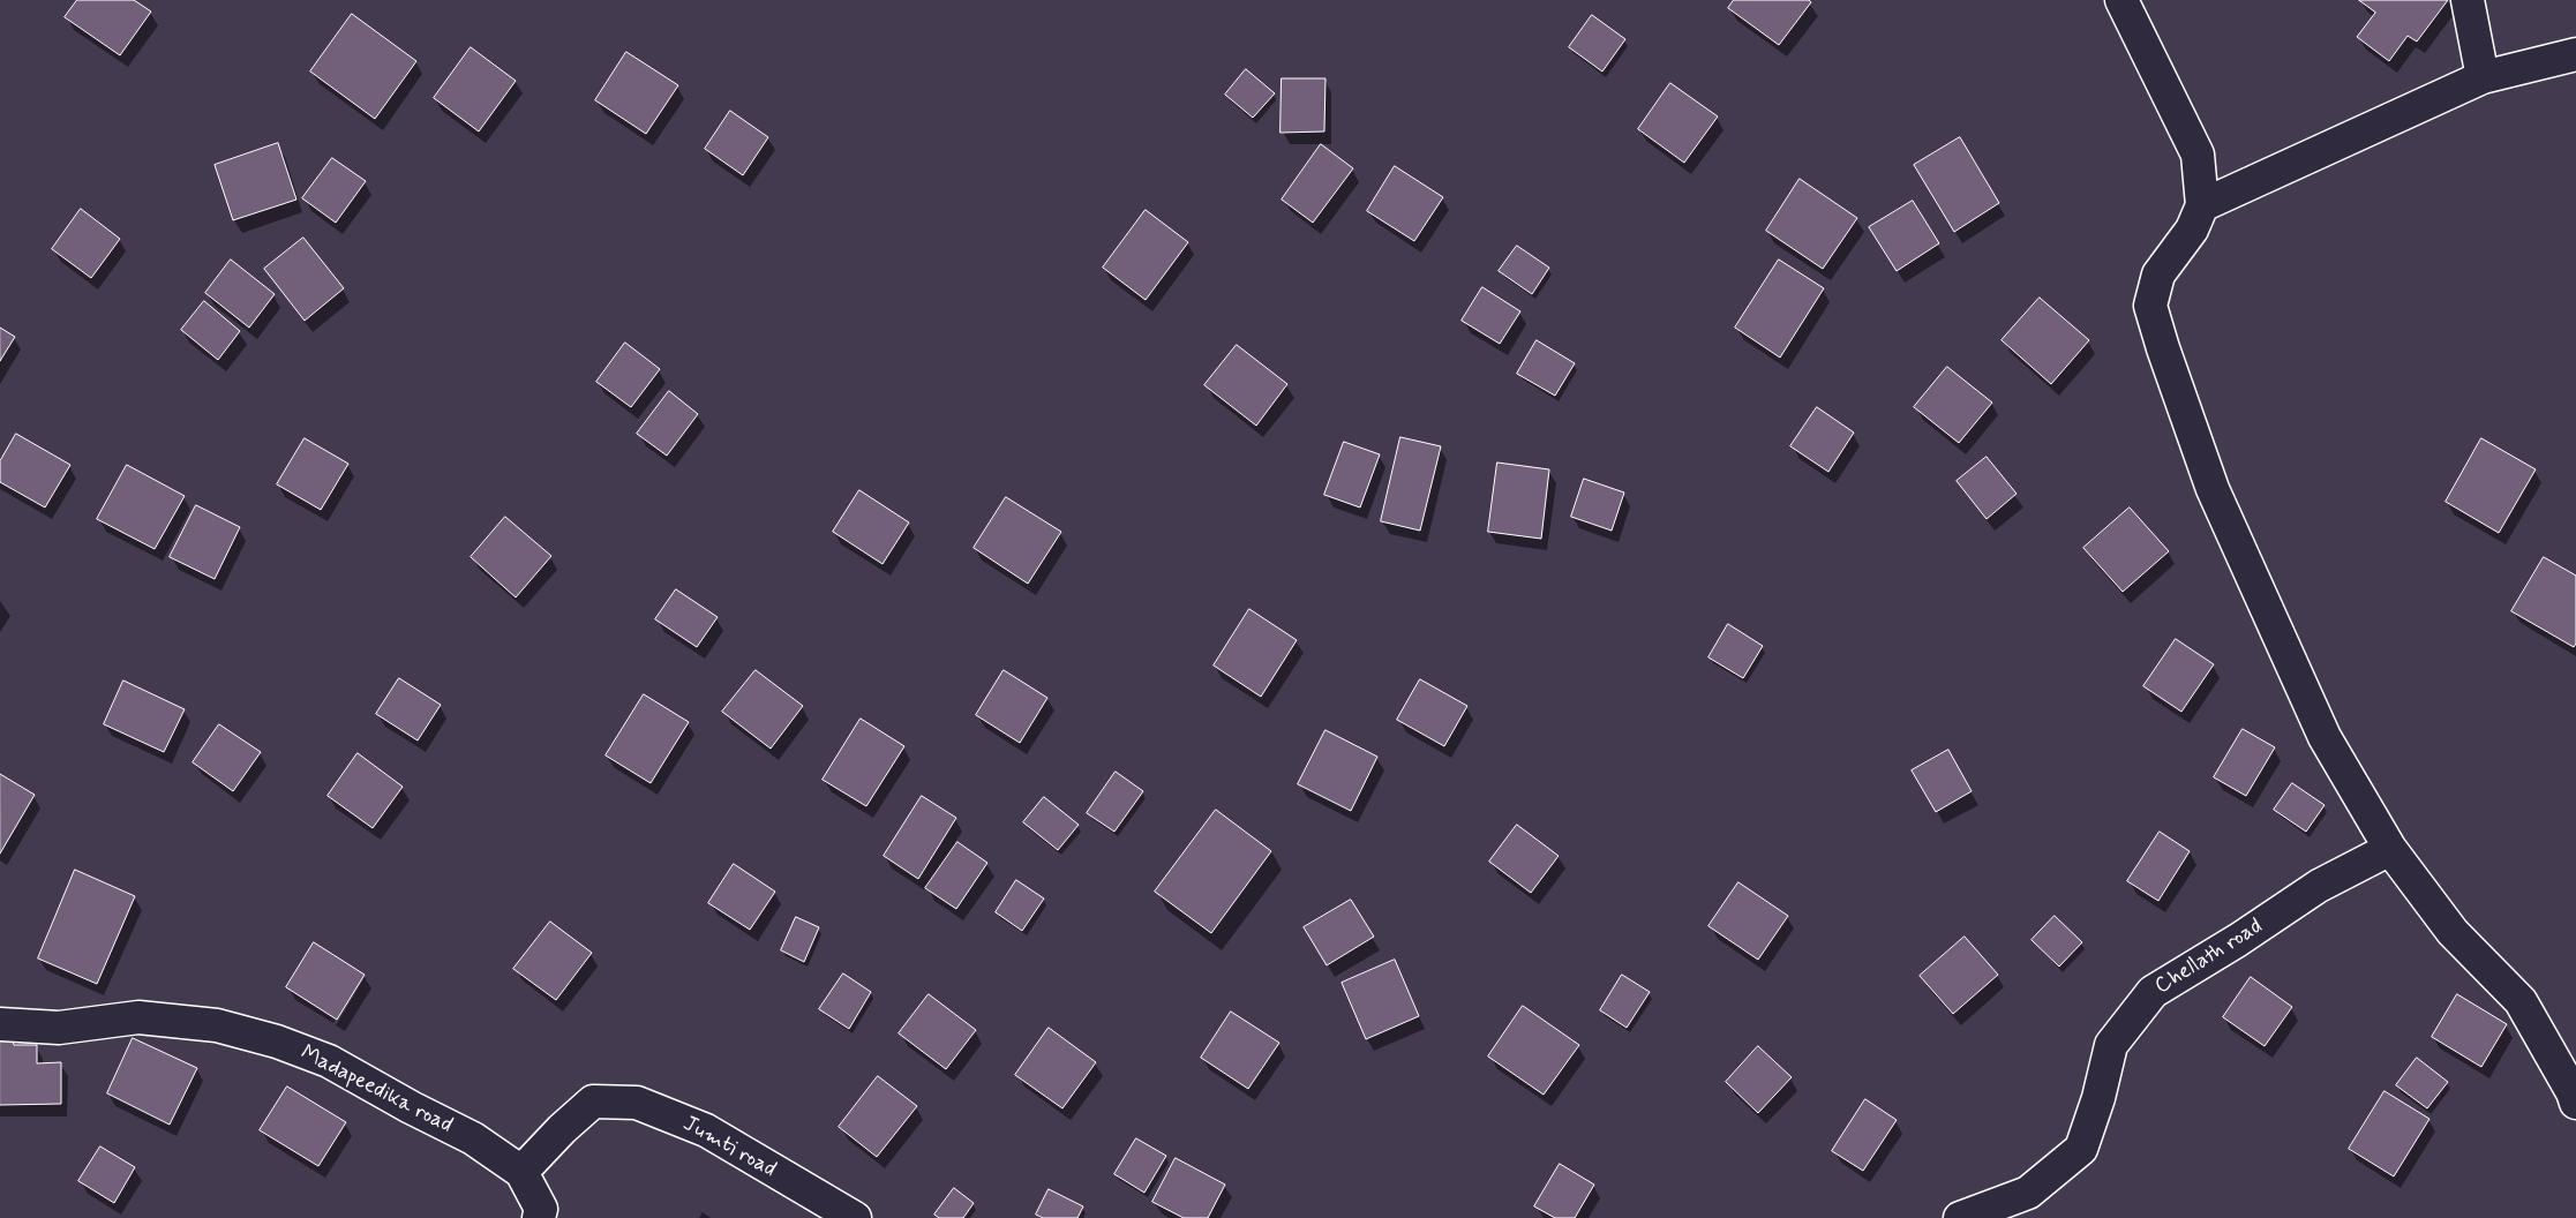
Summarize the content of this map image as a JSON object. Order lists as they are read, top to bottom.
{
  "streets": {
    "street": ["Chellath road", "Madapeedika road", "Jumti road"]
  },
  "crossings": [
    ["Madapeedika road", "Jumti road"]
  ]
}
